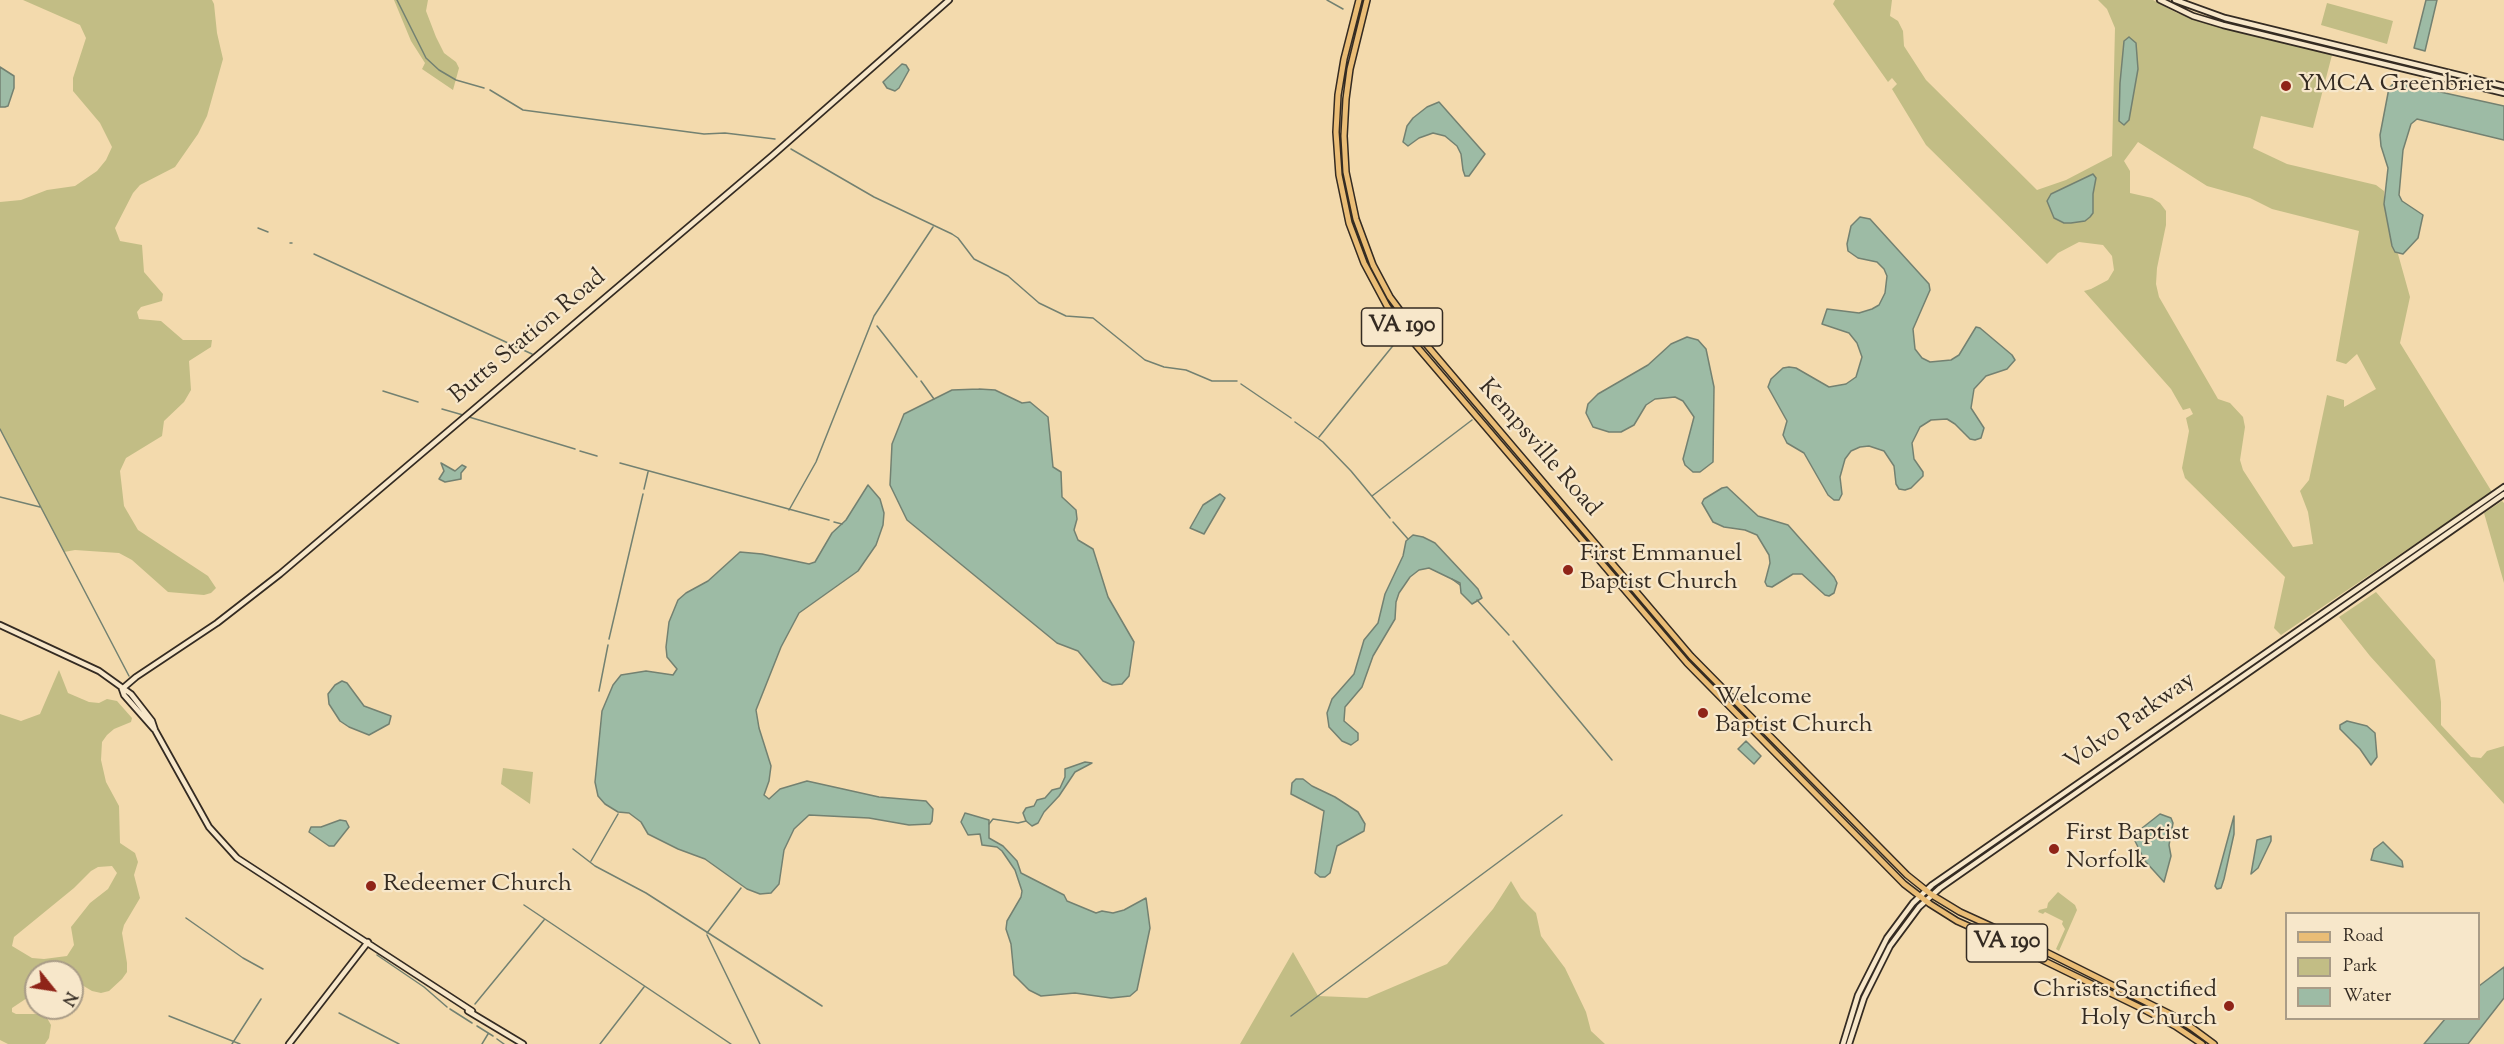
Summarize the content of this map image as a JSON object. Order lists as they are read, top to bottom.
{
  "streets": {
    "main road": [
      "VA 190",
      "Butts Station Road",
      "Kempsville Road",
      "Volvo Parkway"
    ]
  },
  "crossings": [
    ["Kempsville Road", "Volvo Parkway"]
  ],
  "places": [
    "YMCA Greenbrier",
    "First Emmanuel Baptist Church",
    "Welcome Baptist Church",
    "First Baptist Norfolk",
    "Redeemer Church",
    "Christs Sanctified Holy Church"
  ],
  "legend": ["Road", "Park", "Water"],
  "north": "bottom right"
}
